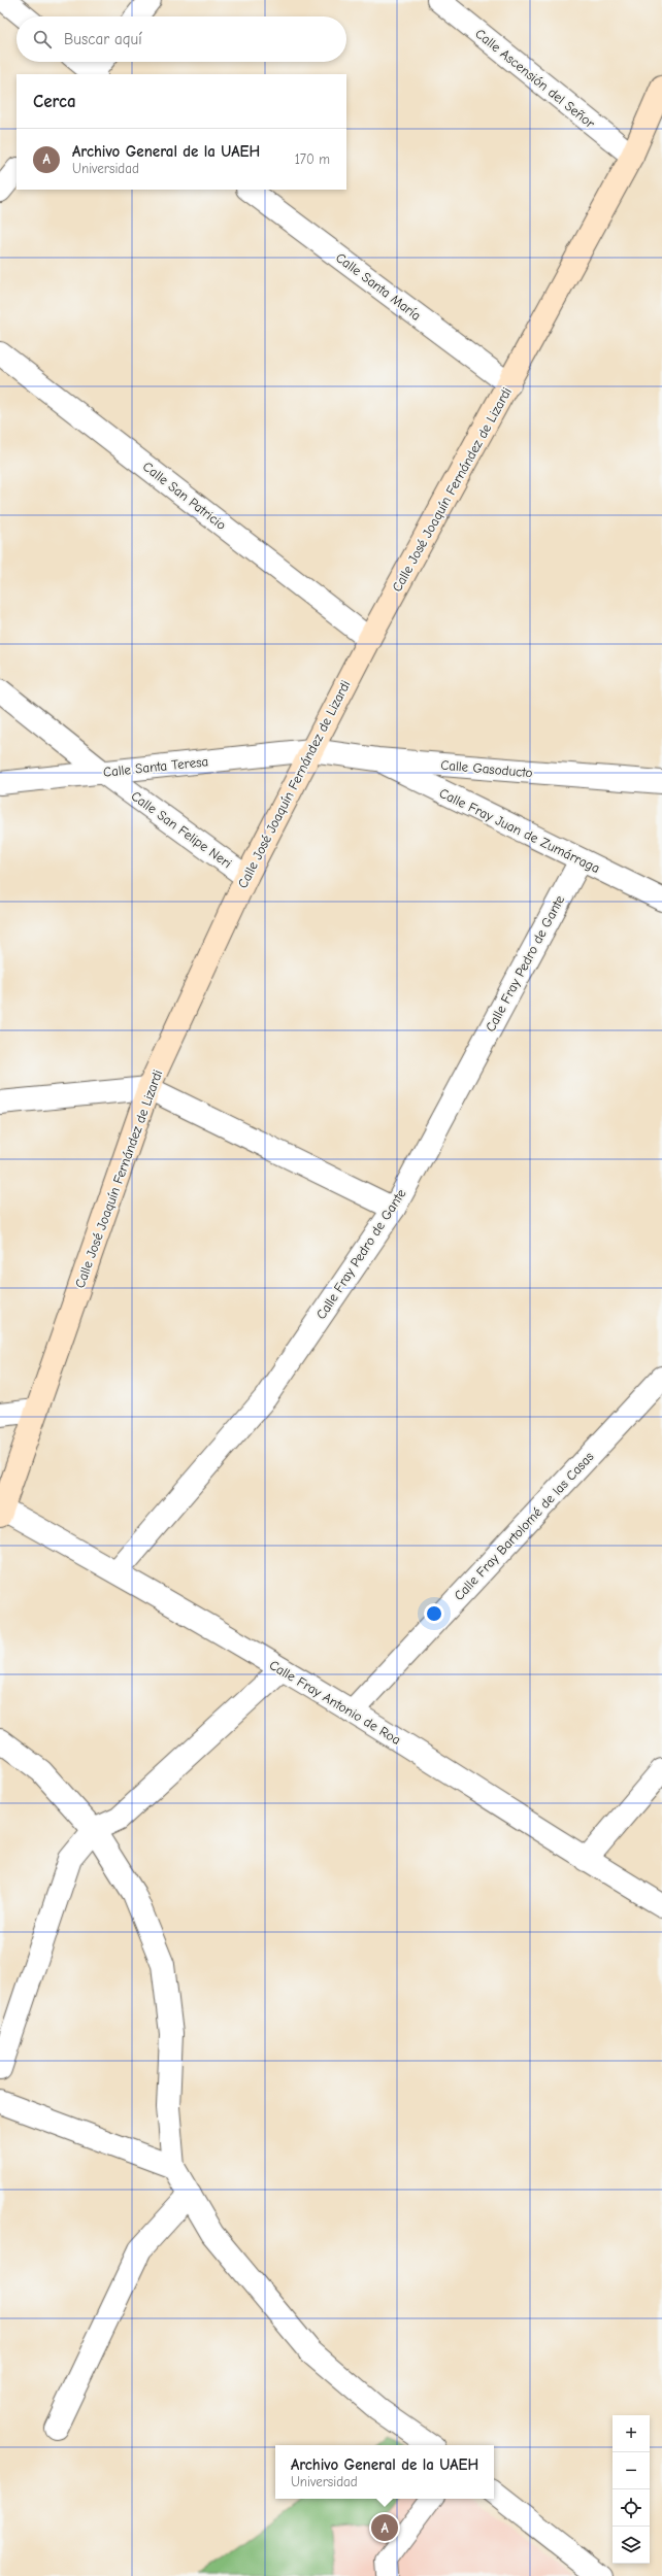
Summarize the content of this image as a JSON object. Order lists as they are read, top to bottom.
{
  "streets": {
    "street": [
      "Calle Ascensión del Señor",
      "Calle Santa María",
      "Calle José Joaquín Fernández de Lizardi",
      "Calle San Patricio",
      "Calle Santa Teresa",
      "Calle Gasoducto",
      "Calle San Felipe Neri",
      "Calle Fray Juan de Zumárraga",
      "Calle Fray Pedro de Gante",
      "Calle Fray Bartolomé de las Casas",
      "Calle Fray Antonio de Roa"
    ]
  },
  "crossings": [
    ["Calle Ascensión del Señor", "Calle José Joaquín Fernández de Lizardi"],
    ["Calle Santa María", "Calle José Joaquín Fernández de Lizardi"],
    ["Calle José Joaquín Fernández de Lizardi", "Calle San Patricio"],
    ["Calle José Joaquín Fernández de Lizardi", "Calle Santa Teresa"],
    ["Calle José Joaquín Fernández de Lizardi", "Calle Gasoducto"],
    ["Calle José Joaquín Fernández de Lizardi", "Calle San Felipe Neri"],
    ["Calle José Joaquín Fernández de Lizardi", "Calle Fray Antonio de Roa"],
    ["Calle Santa Teresa", "Calle Gasoducto"],
    ["Calle Santa Teresa", "Calle San Felipe Neri"],
    ["Calle Gasoducto", "Calle Fray Juan de Zumárraga"],
    ["Calle Fray Juan de Zumárraga", "Calle Fray Pedro de Gante"],
    ["Calle Fray Pedro de Gante", "Calle Fray Antonio de Roa"],
    ["Calle Fray Bartolomé de las Casas", "Calle Fray Antonio de Roa"]
  ],
  "page": {
    "search": "Buscar aquí",
    "heading": "Cerca",
    "list": [
      {
        "mark": "A",
        "name": "Archivo General de la UAEH",
        "note": "Universidad",
        "value": "170 m"
      }
    ],
    "map_buttons": ["+", "−"],
    "popup": ["Archivo General de la UAEH", "Universidad"],
    "pins": "A"
  }
}
